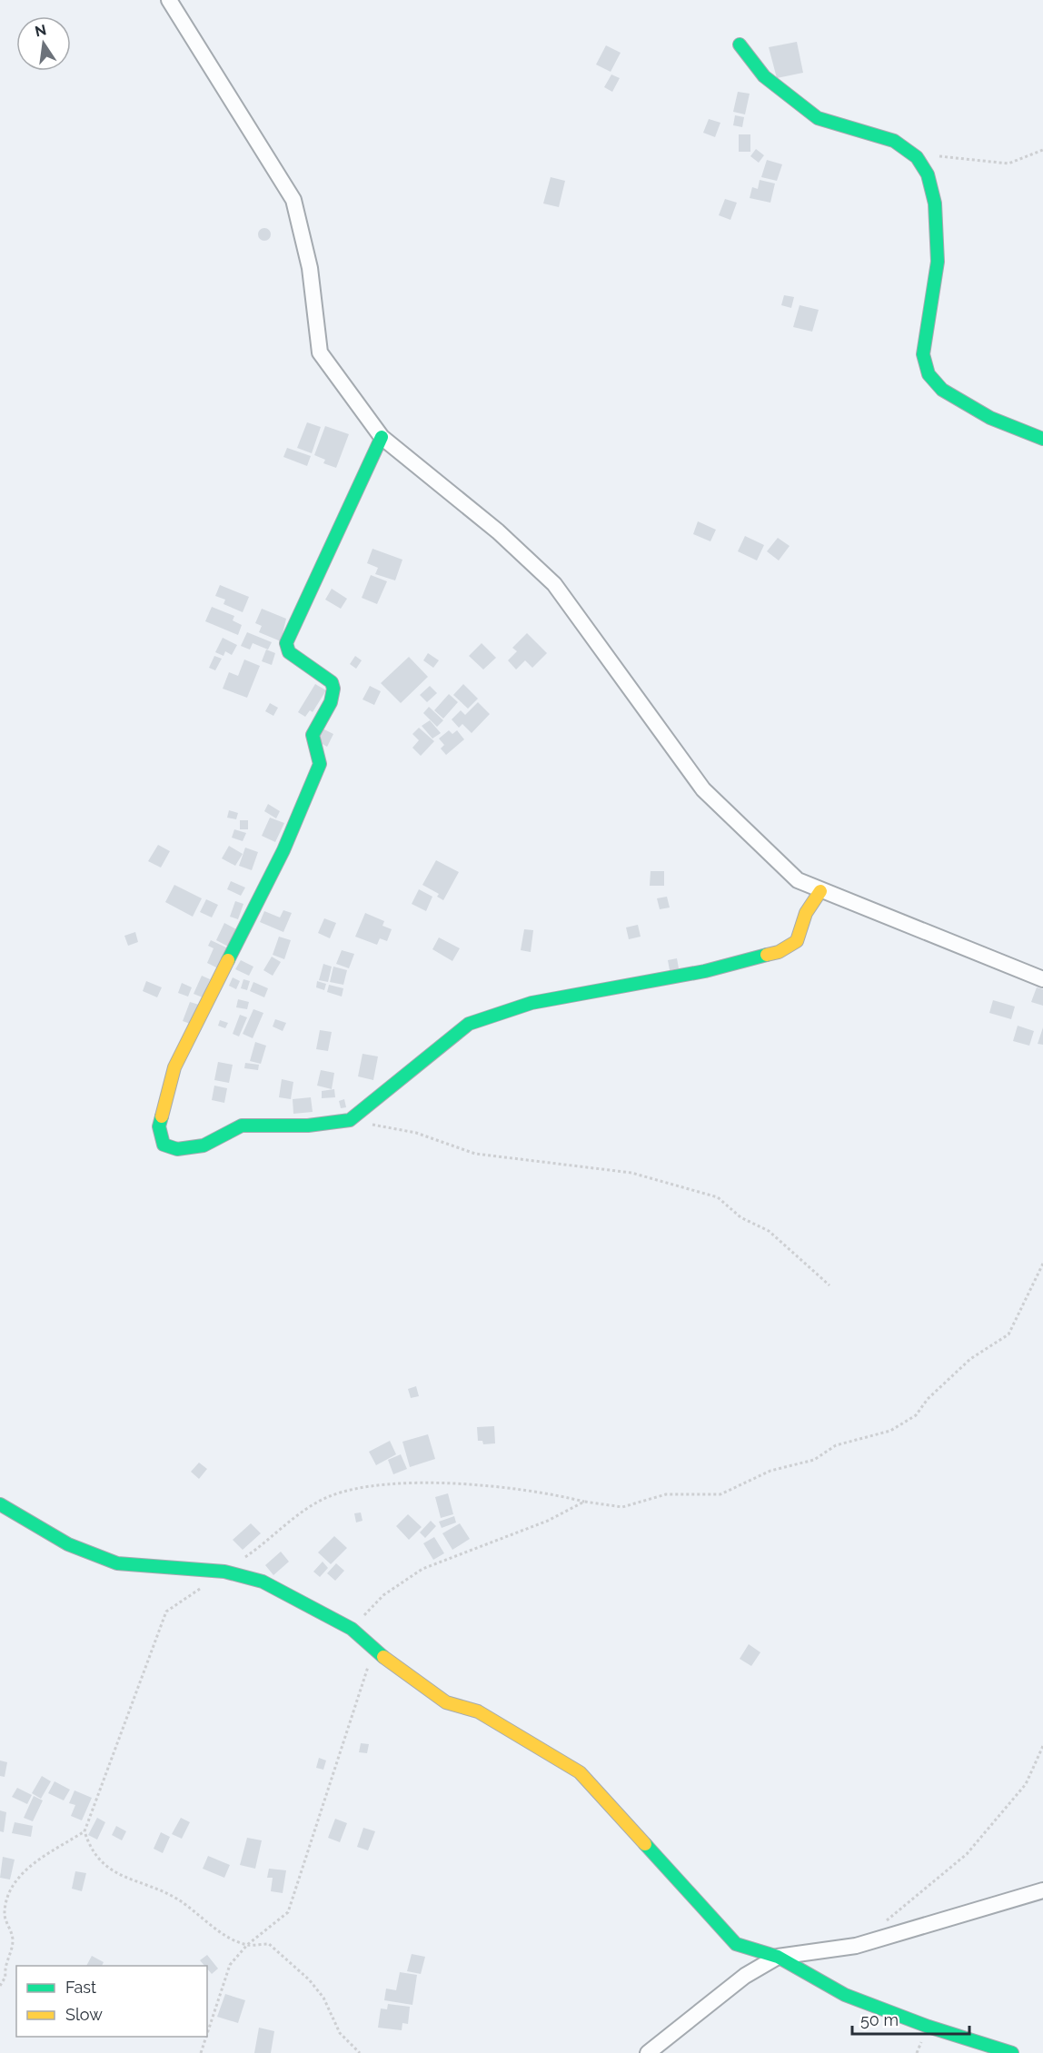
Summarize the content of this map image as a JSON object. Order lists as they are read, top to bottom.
{
  "legend": ["Fast", "Slow"],
  "scale_bar": "50 m",
  "north": "top"
}
